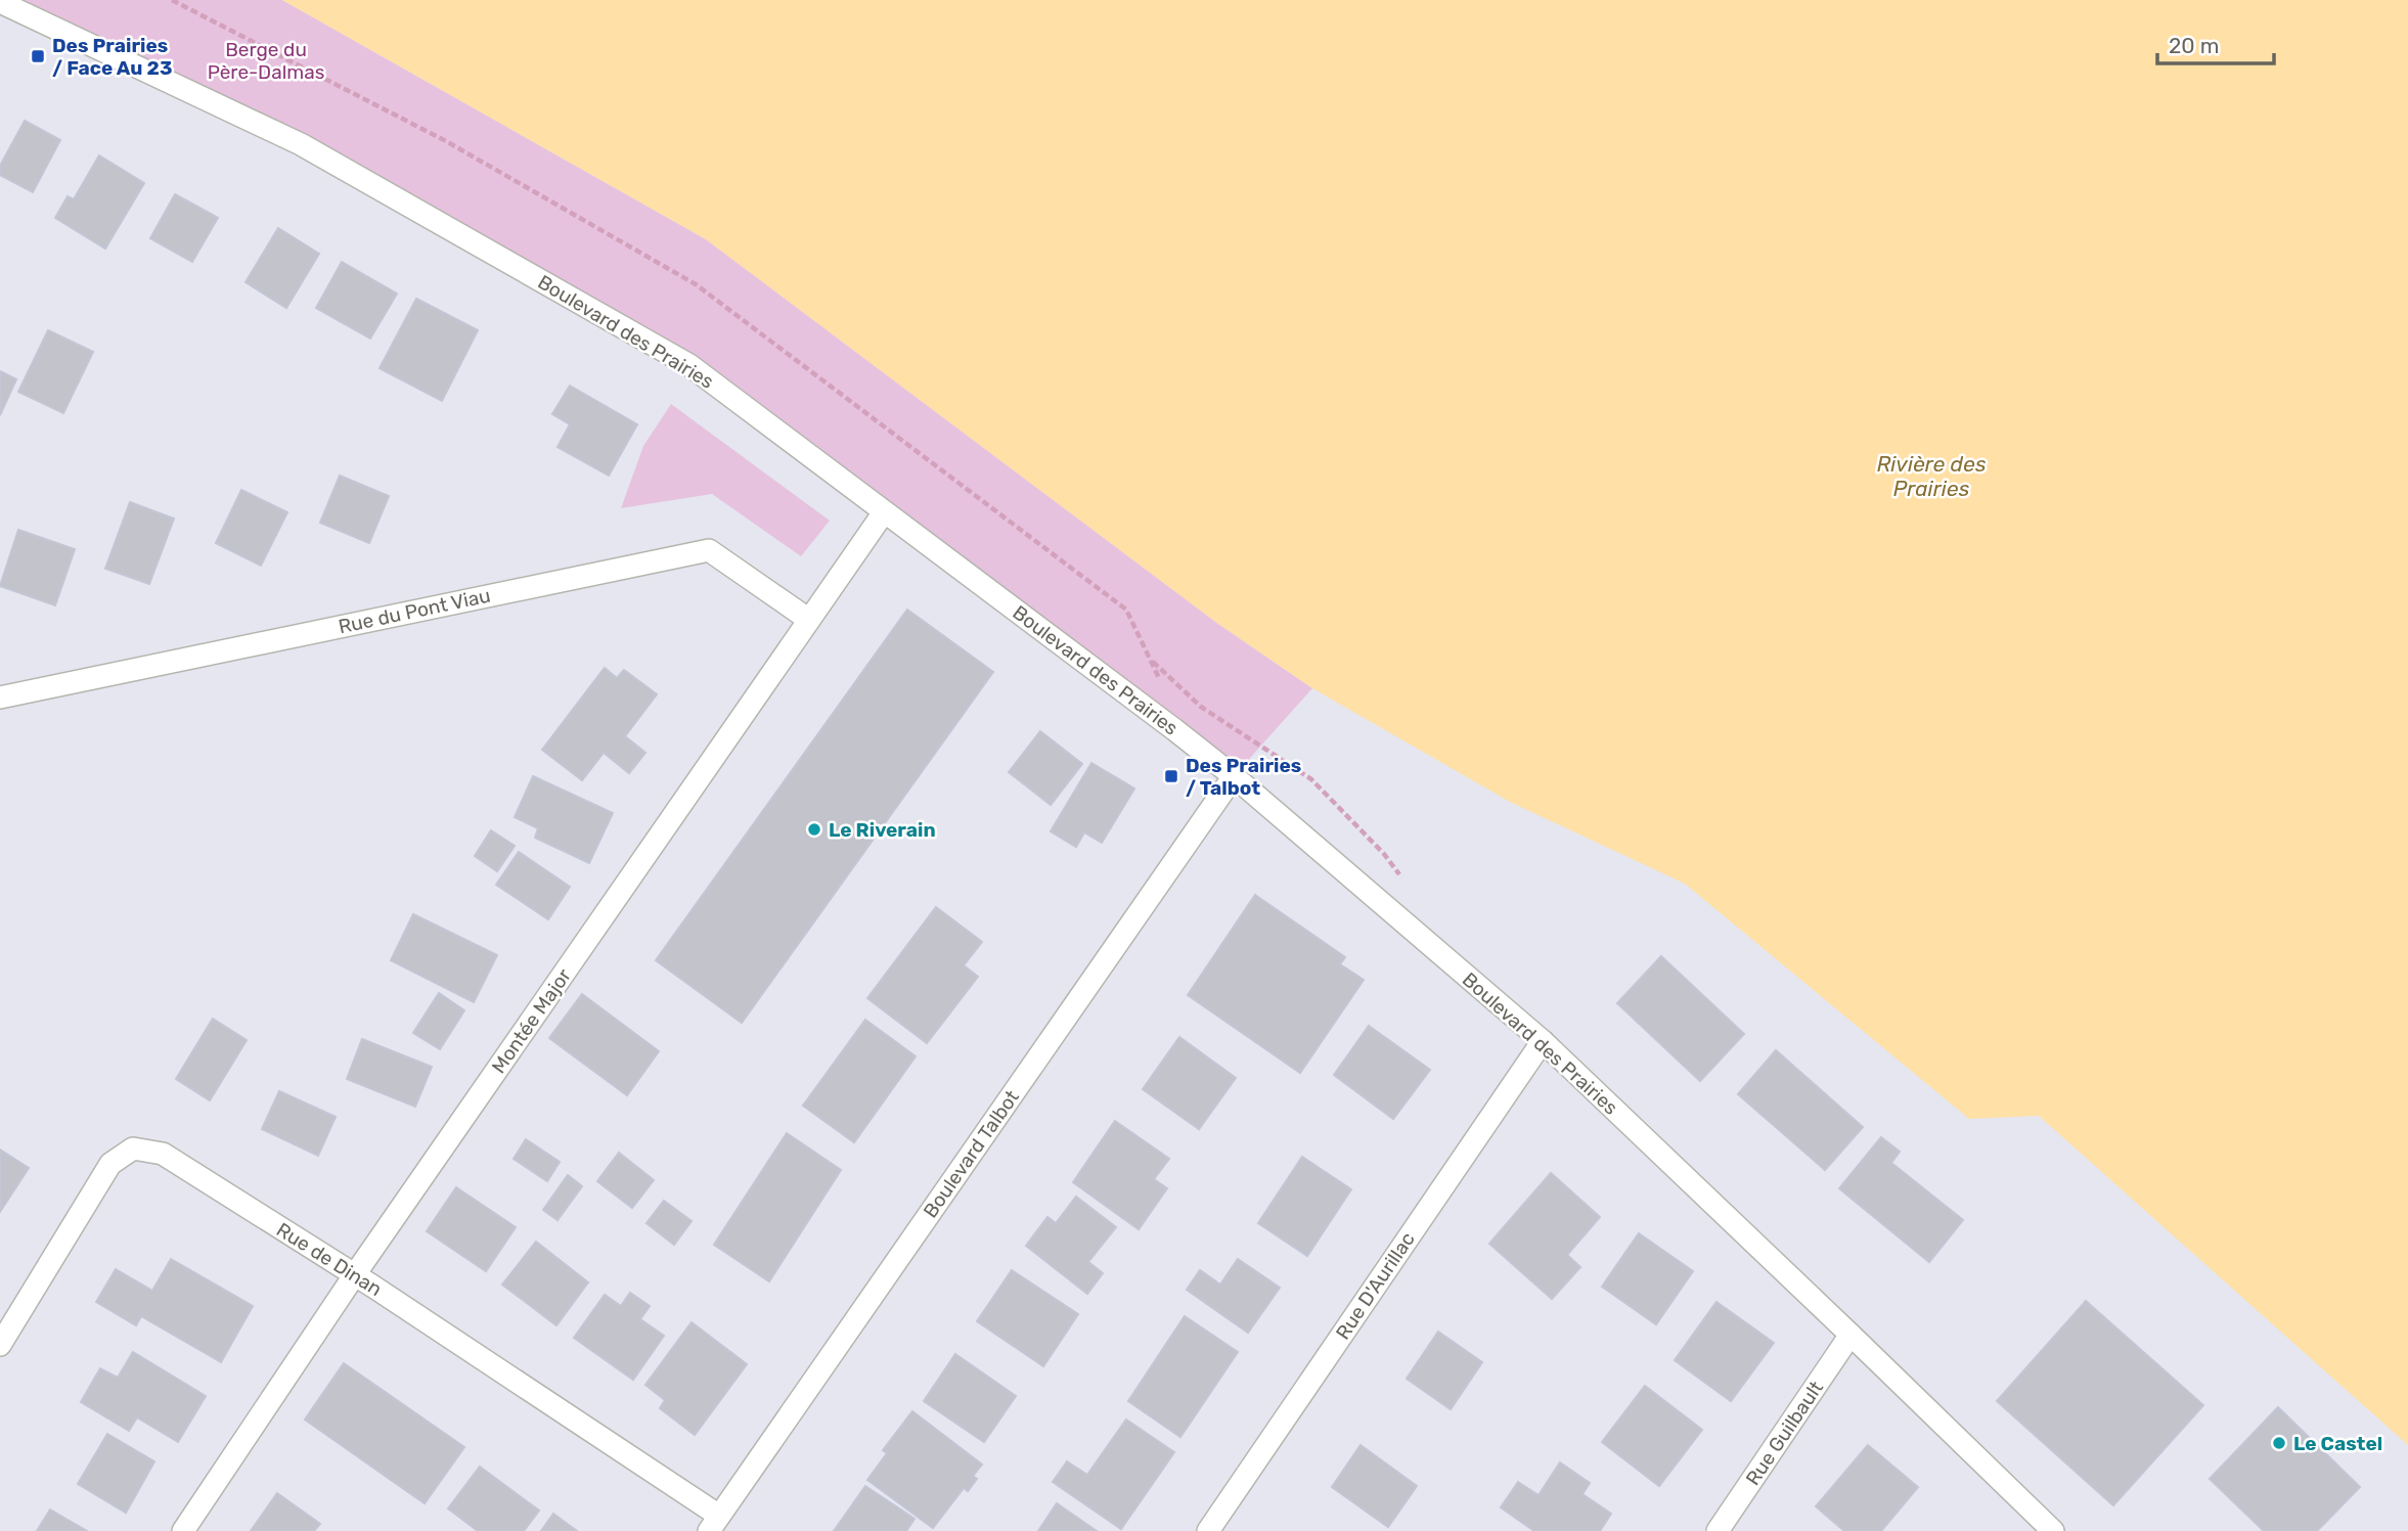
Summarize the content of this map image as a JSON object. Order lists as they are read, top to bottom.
{
  "streets": {
    "street": [
      "Boulevard des Prairies",
      "Rue du Pont Viau",
      "Montée Major",
      "Boulevard Talbot",
      "Rue de Dinan",
      "Rue D'Aurillac",
      "Rue Guilbault"
    ]
  },
  "crossings": [
    ["Boulevard des Prairies", "Montée Major"],
    ["Boulevard des Prairies", "Boulevard Talbot"],
    ["Boulevard des Prairies", "Rue D'Aurillac"],
    ["Boulevard des Prairies", "Rue Guilbault"],
    ["Rue du Pont Viau", "Montée Major"],
    ["Montée Major", "Rue de Dinan"],
    ["Boulevard Talbot", "Rue de Dinan"]
  ],
  "water": ["Rivière des Prairies"],
  "parks": ["Berge du Père-Dalmas"],
  "places": {
    "transit": ["Des Prairies / Face Au 23", "Des Prairies / Talbot"],
    "other": ["Le Riverain", "Le Castel"]
  },
  "scale_bar": "20 m"
}
